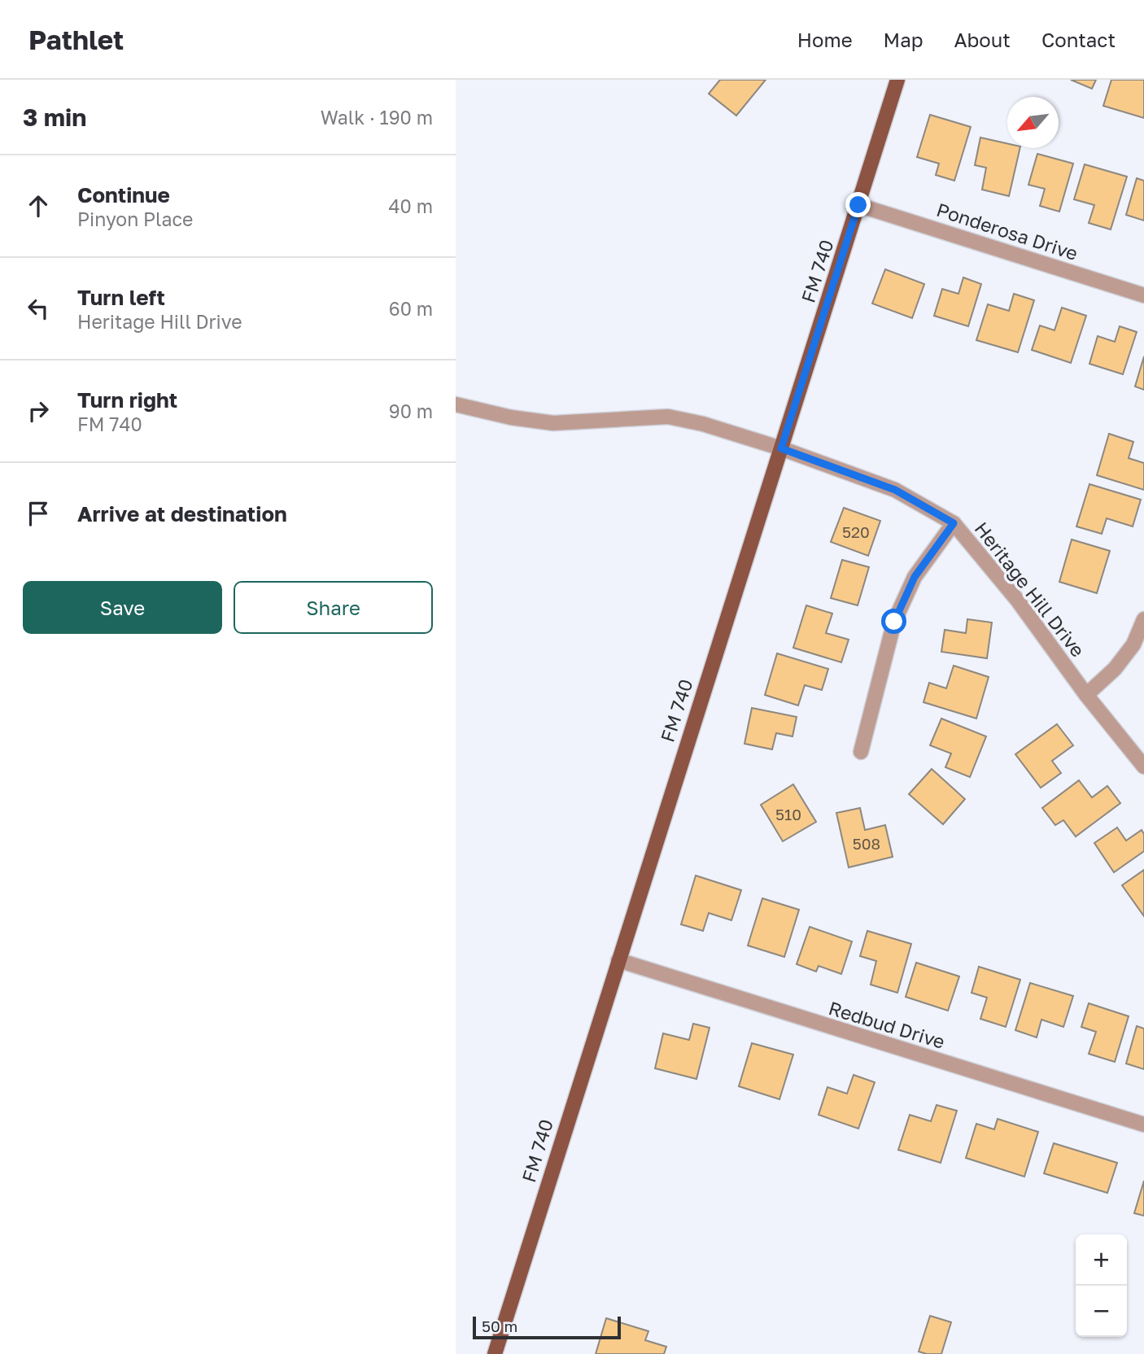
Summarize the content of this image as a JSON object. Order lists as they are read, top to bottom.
{
  "streets": {
    "main road": ["FM 740"],
    "street": ["Ponderosa Drive", "Heritage Hill Drive", "Redbud Drive"]
  },
  "crossings": [
    ["Ponderosa Drive", "FM 740"],
    ["FM 740", "Heritage Hill Drive"],
    ["FM 740", "Redbud Drive"]
  ],
  "house_numbers": ["520", "510", "508"],
  "scale_bar": "50 m",
  "north": "bottom left",
  "page": {
    "header": "Pathlet",
    "nav": [
      "Home",
      "Map",
      "About",
      "Contact"
    ],
    "heading": ["3 min", "Walk · 190 m"],
    "list": [
      ["Continue", "Pinyon Place", "40 m"],
      ["Turn left", "Heritage Hill Drive", "60 m"],
      ["Turn right", "FM 740", "90 m"],
      "Arrive at destination"
    ],
    "buttons": ["Save", "Share"],
    "map_buttons": ["+", "−"],
    "scale": "50 m"
  }
}
